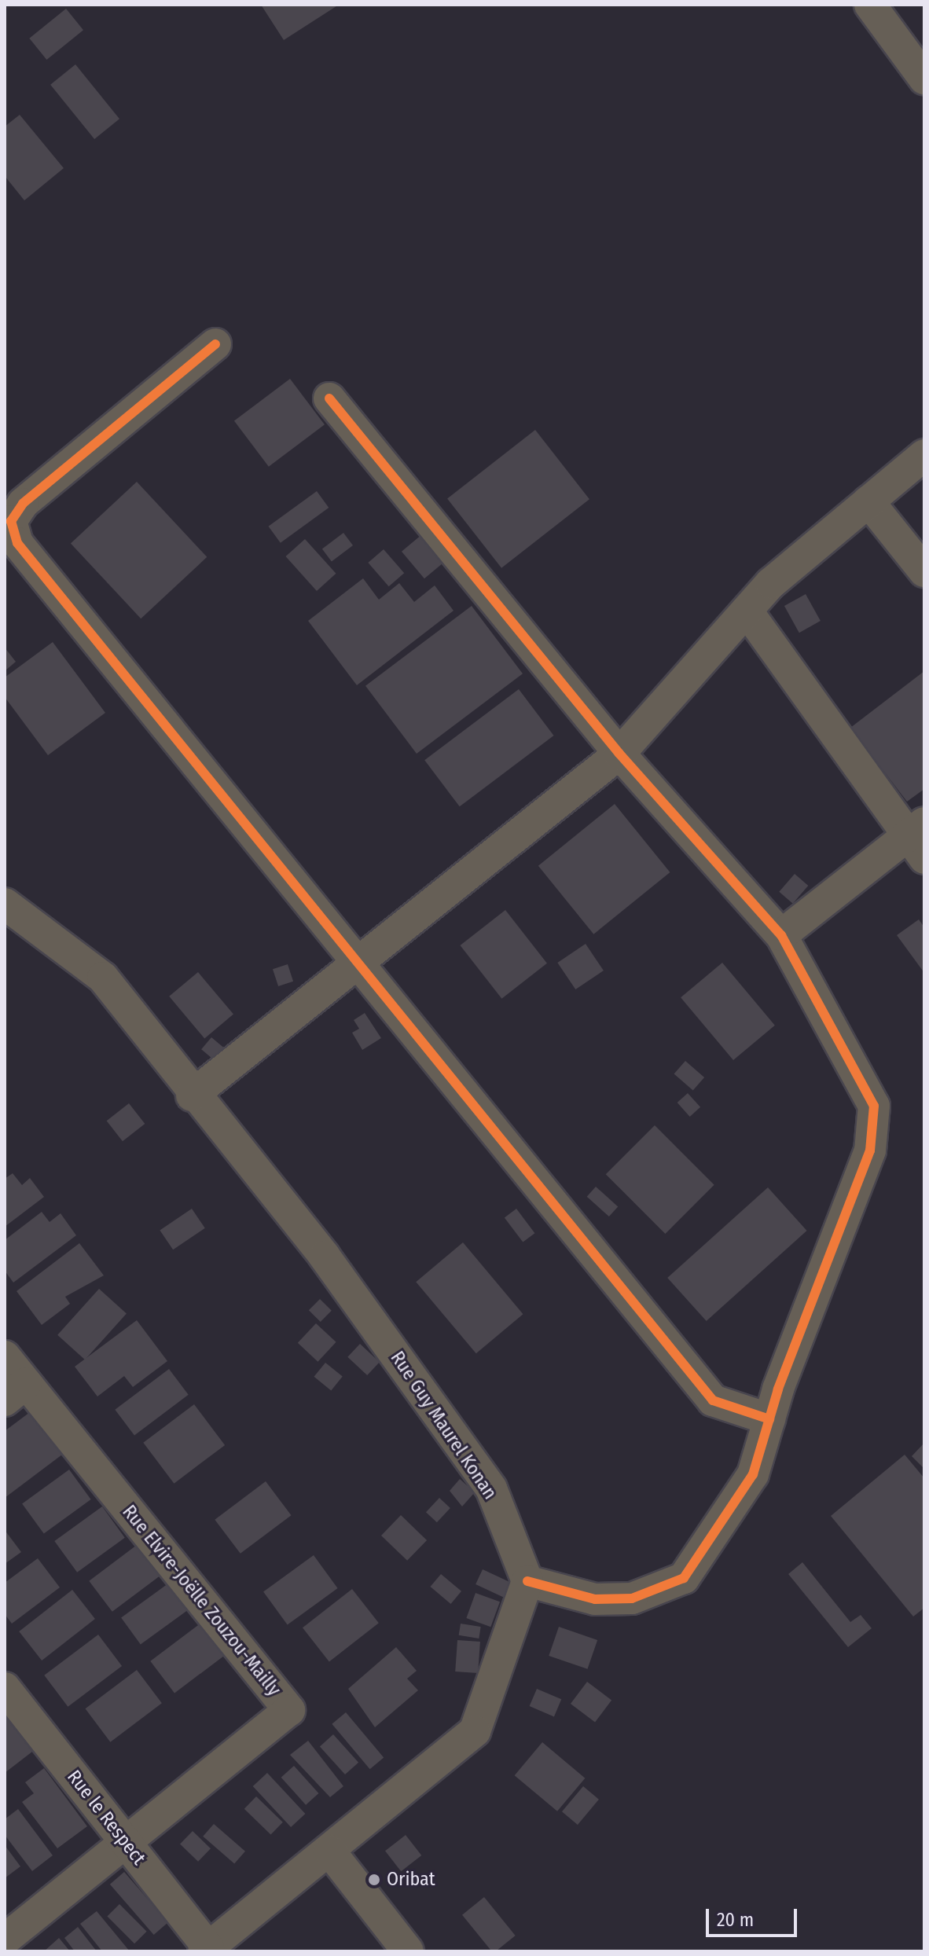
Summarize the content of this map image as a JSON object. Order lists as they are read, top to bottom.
{
  "streets": {
    "street": ["Rue Guy Maurel Konan", "Rue Elvire-Joëlle Zouzou-Mailly", "Rue le Respect"]
  },
  "crossings": [
    ["Rue Elvire-Joëlle Zouzou-Mailly", "Rue le Respect"]
  ],
  "places": ["Oribat"],
  "scale_bar": "20 m"
}
